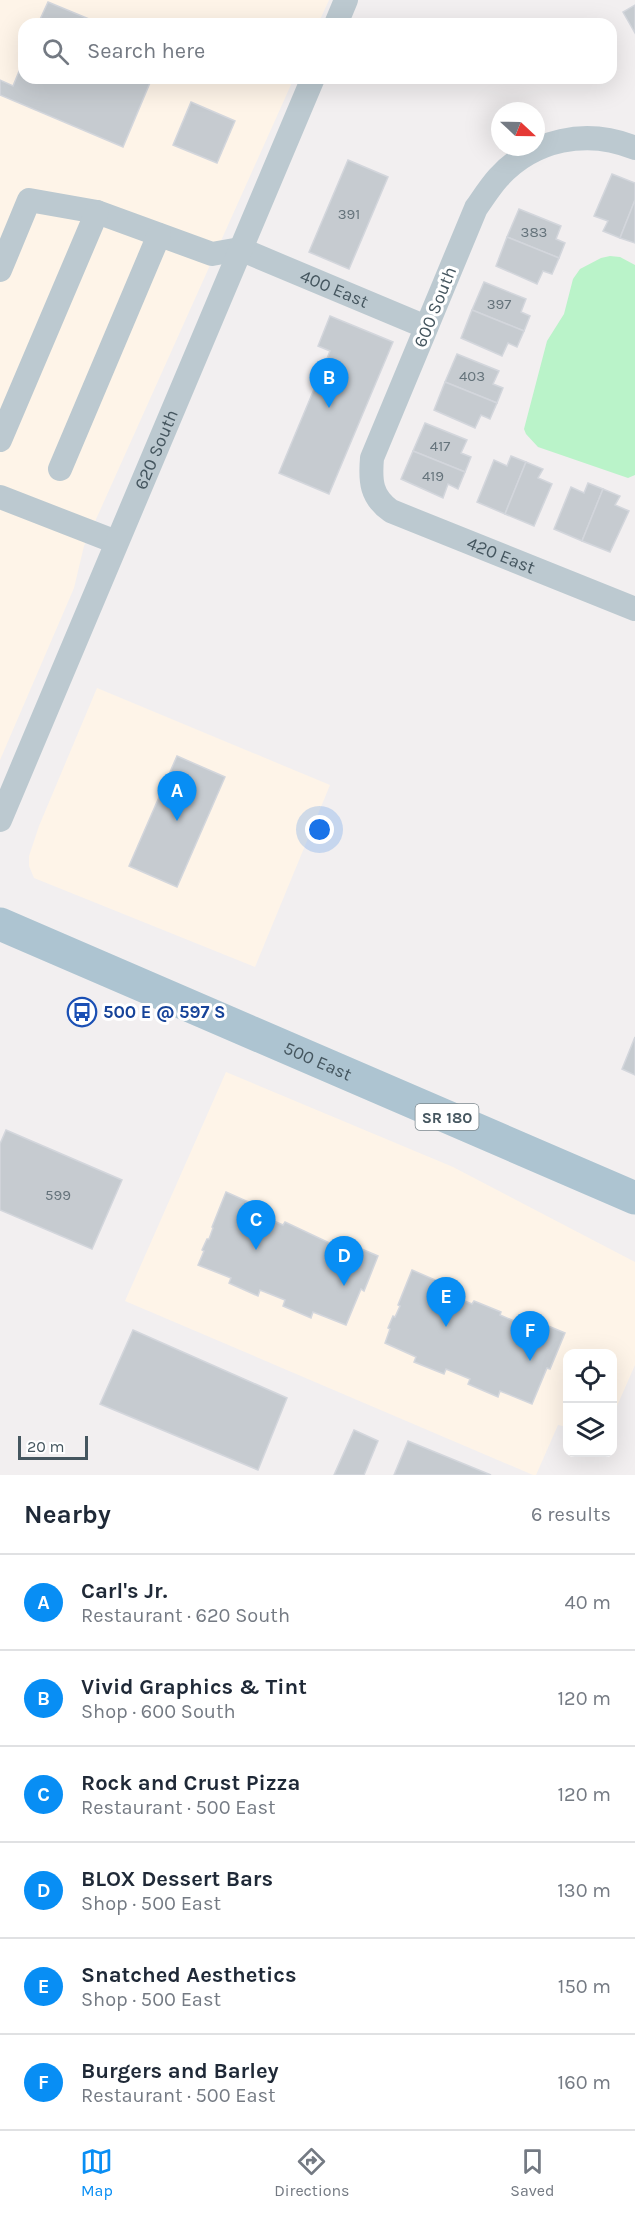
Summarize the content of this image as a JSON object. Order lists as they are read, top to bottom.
{
  "streets": {
    "main road": ["500 East", "SR 180"],
    "street": [
      "400 East",
      "600 South",
      "620 South",
      "420 East"
    ]
  },
  "crossings": [
    ["400 East", "600 South"],
    ["400 East", "620 South"],
    ["600 South", "420 East"]
  ],
  "places": {
    "bus stop": ["500 E @ 597 S"]
  },
  "house_numbers": [
    "391",
    "383",
    "397",
    "403",
    "417",
    "419",
    "599"
  ],
  "scale_bar": "20 m",
  "north": "right",
  "page": {
    "search": "Search here",
    "pins": [
      "B",
      "A",
      "C",
      "D",
      "E",
      "F"
    ],
    "scale": "20 m",
    "heading": ["Nearby", "6 results"],
    "list": [
      {
        "mark": "A",
        "name": "Carl's Jr.",
        "note": "Restaurant · 620 South",
        "value": "40 m"
      },
      {
        "mark": "B",
        "name": "Vivid Graphics & Tint",
        "note": "Shop · 600 South",
        "value": "120 m"
      },
      {
        "mark": "C",
        "name": "Rock and Crust Pizza",
        "note": "Restaurant · 500 East",
        "value": "120 m"
      },
      {
        "mark": "D",
        "name": "BLOX Dessert Bars",
        "note": "Shop · 500 East",
        "value": "130 m"
      },
      {
        "mark": "E",
        "name": "Snatched Aesthetics",
        "note": "Shop · 500 East",
        "value": "150 m"
      },
      {
        "mark": "F",
        "name": "Burgers and Barley",
        "note": "Restaurant · 500 East",
        "value": "160 m"
      }
    ],
    "nav": ["Map", "Directions", "Saved"]
  }
}
